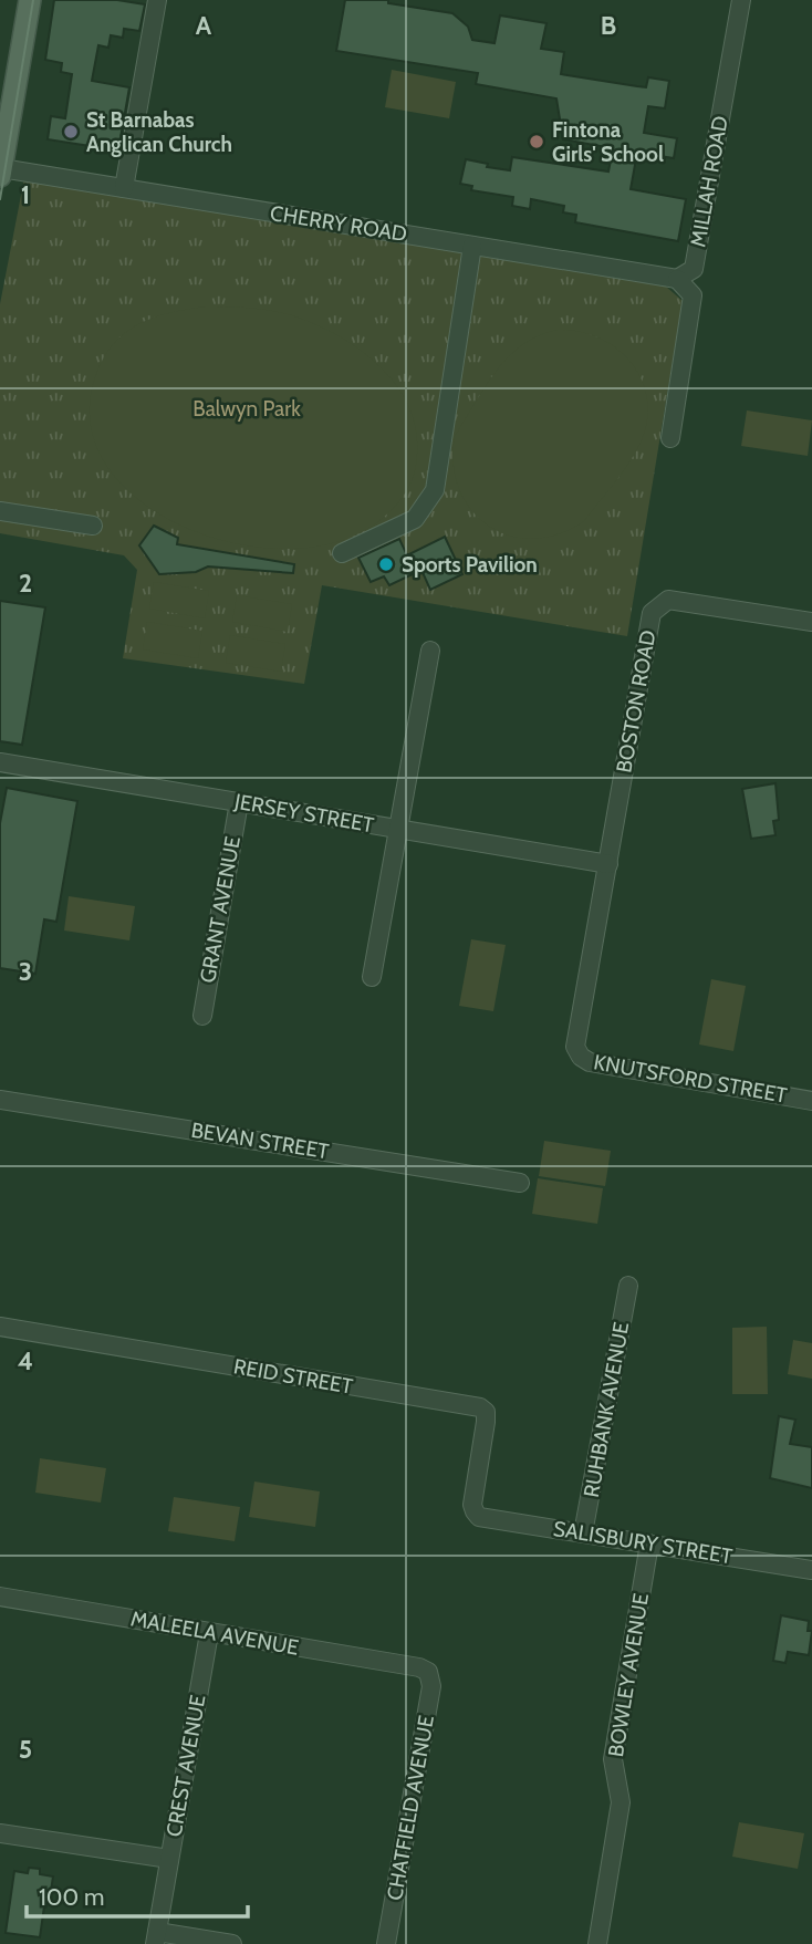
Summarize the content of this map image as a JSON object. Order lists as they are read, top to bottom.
{
  "streets": {
    "street": [
      "MILLAH ROAD",
      "CHERRY ROAD",
      "BOSTON ROAD",
      "JERSEY STREET",
      "GRANT AVENUE",
      "KNUTSFORD STREET",
      "BEVAN STREET",
      "REID STREET",
      "RUHBANK AVENUE",
      "SALISBURY STREET",
      "MALEELA AVENUE",
      "BOWLEY AVENUE",
      "CREST AVENUE",
      "CHATFIELD AVENUE"
    ]
  },
  "crossings": [
    ["MILLAH ROAD", "CHERRY ROAD"],
    ["BOSTON ROAD", "JERSEY STREET"],
    ["BOSTON ROAD", "KNUTSFORD STREET"],
    ["JERSEY STREET", "GRANT AVENUE"],
    ["JERSEY STREET", "KNUTSFORD STREET"],
    ["REID STREET", "SALISBURY STREET"],
    ["RUHBANK AVENUE", "SALISBURY STREET"],
    ["SALISBURY STREET", "BOWLEY AVENUE"],
    ["MALEELA AVENUE", "CREST AVENUE"],
    ["MALEELA AVENUE", "CHATFIELD AVENUE"]
  ],
  "parks": ["Balwyn Park"],
  "places": ["St Barnabas Anglican Church", "Fintona Girls' School", "Sports Pavilion"],
  "scale_bar": "100 m",
  "grid": {
    "columns": ["A", "B"],
    "rows": [
      "1",
      "2",
      "3",
      "4",
      "5"
    ]
  }
}
